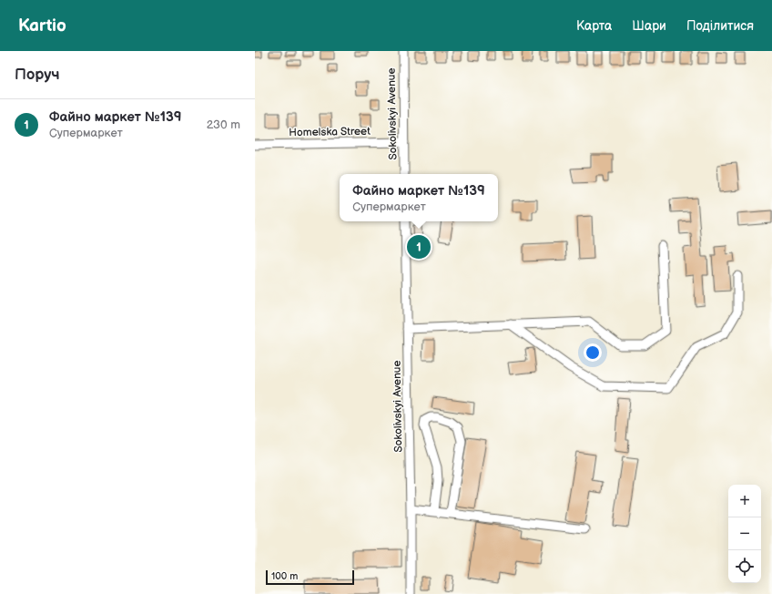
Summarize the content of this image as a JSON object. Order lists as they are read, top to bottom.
{
  "streets": {
    "street": ["Sokolivskyi Avenue", "Homelska Street"]
  },
  "crossings": [
    ["Sokolivskyi Avenue", "Homelska Street"]
  ],
  "scale_bar": "100 m",
  "page": {
    "header": "Kartio",
    "nav": ["Карта", "Шари", "Поділитися"],
    "heading": "Поруч",
    "list": [
      {
        "mark": "1",
        "name": "Файно маркет №139",
        "note": "Супермаркет",
        "value": "230 m"
      }
    ],
    "popup": ["Файно маркет №139", "Супермаркет"],
    "pins": "1",
    "map_buttons": ["+", "−"],
    "scale": "100 m"
  }
}
